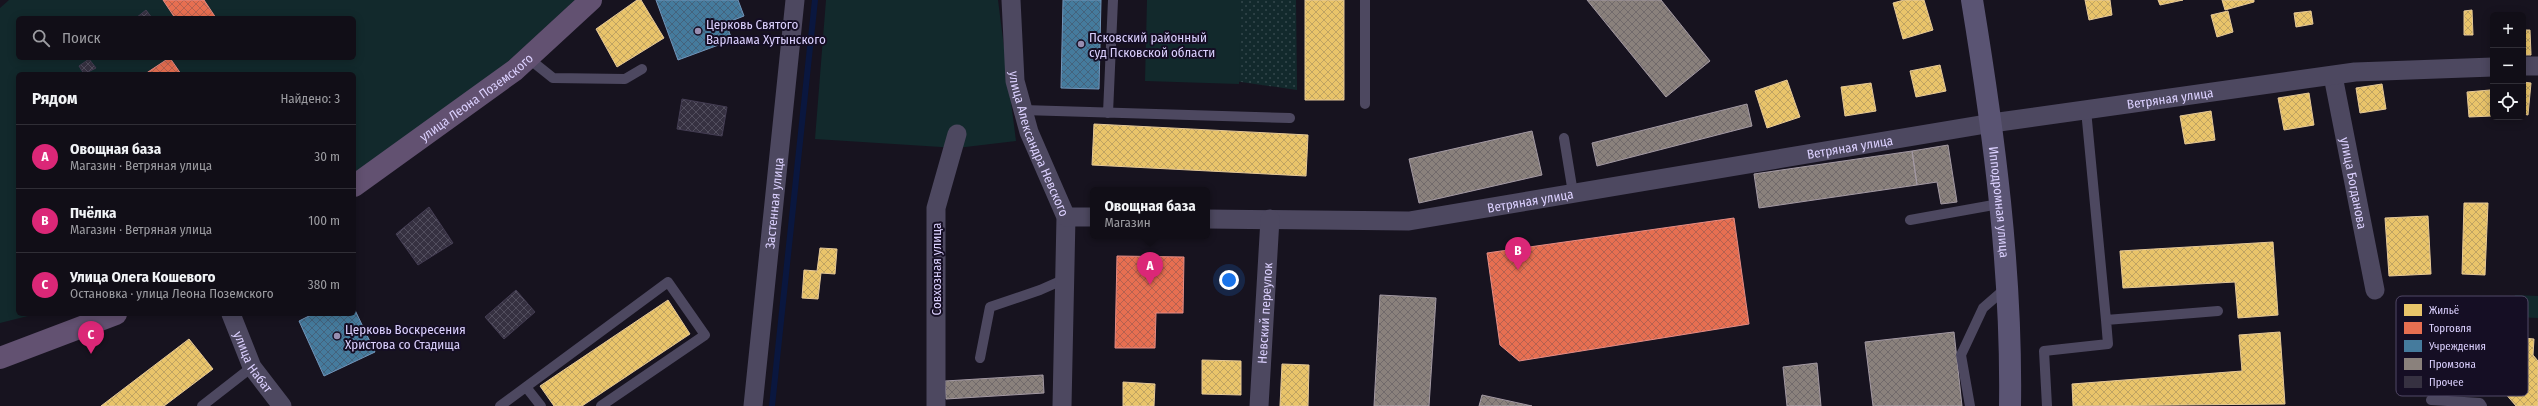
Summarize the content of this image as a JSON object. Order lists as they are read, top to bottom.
{
  "streets": {
    "main road": ["улица Леона Поземского", "Ипподромная улица"],
    "street": [
      "Ветряная улица",
      "улица Александра Невского",
      "улица Богданова",
      "Застенная улица",
      "Совхозная улица",
      "Невский переулок",
      "улица Набат"
    ]
  },
  "crossings": [
    ["Ветряная улица", "улица Богданова"],
    ["Ветряная улица", "Ипподромная улица"],
    ["Ветряная улица", "Невский переулок"]
  ],
  "places": ["Церковь Святого Варлаама Хутынского", "Псковский районный суд Псковской области", "Церковь Воскресения Христова со Стадища"],
  "legend": [
    "Жильё",
    "Торговля",
    "Учреждения",
    "Промзона",
    "Прочее"
  ],
  "page": {
    "map_buttons": ["+", "−"],
    "search": "Поиск",
    "heading": ["Рядом", "Найдено: 3"],
    "list": [
      {
        "mark": "A",
        "name": "Овощная база",
        "note": "Магазин · Ветряная улица",
        "value": "30 m"
      },
      {
        "mark": "B",
        "name": "Пчёлка",
        "note": "Магазин · Ветряная улица",
        "value": "100 m"
      },
      {
        "mark": "C",
        "name": "Улица Олега Кошевого",
        "note": "Остановка · улица Леона Поземского",
        "value": "380 m"
      }
    ],
    "popup": ["Овощная база", "Магазин"],
    "pins": ["B", "A", "C"]
  }
}
